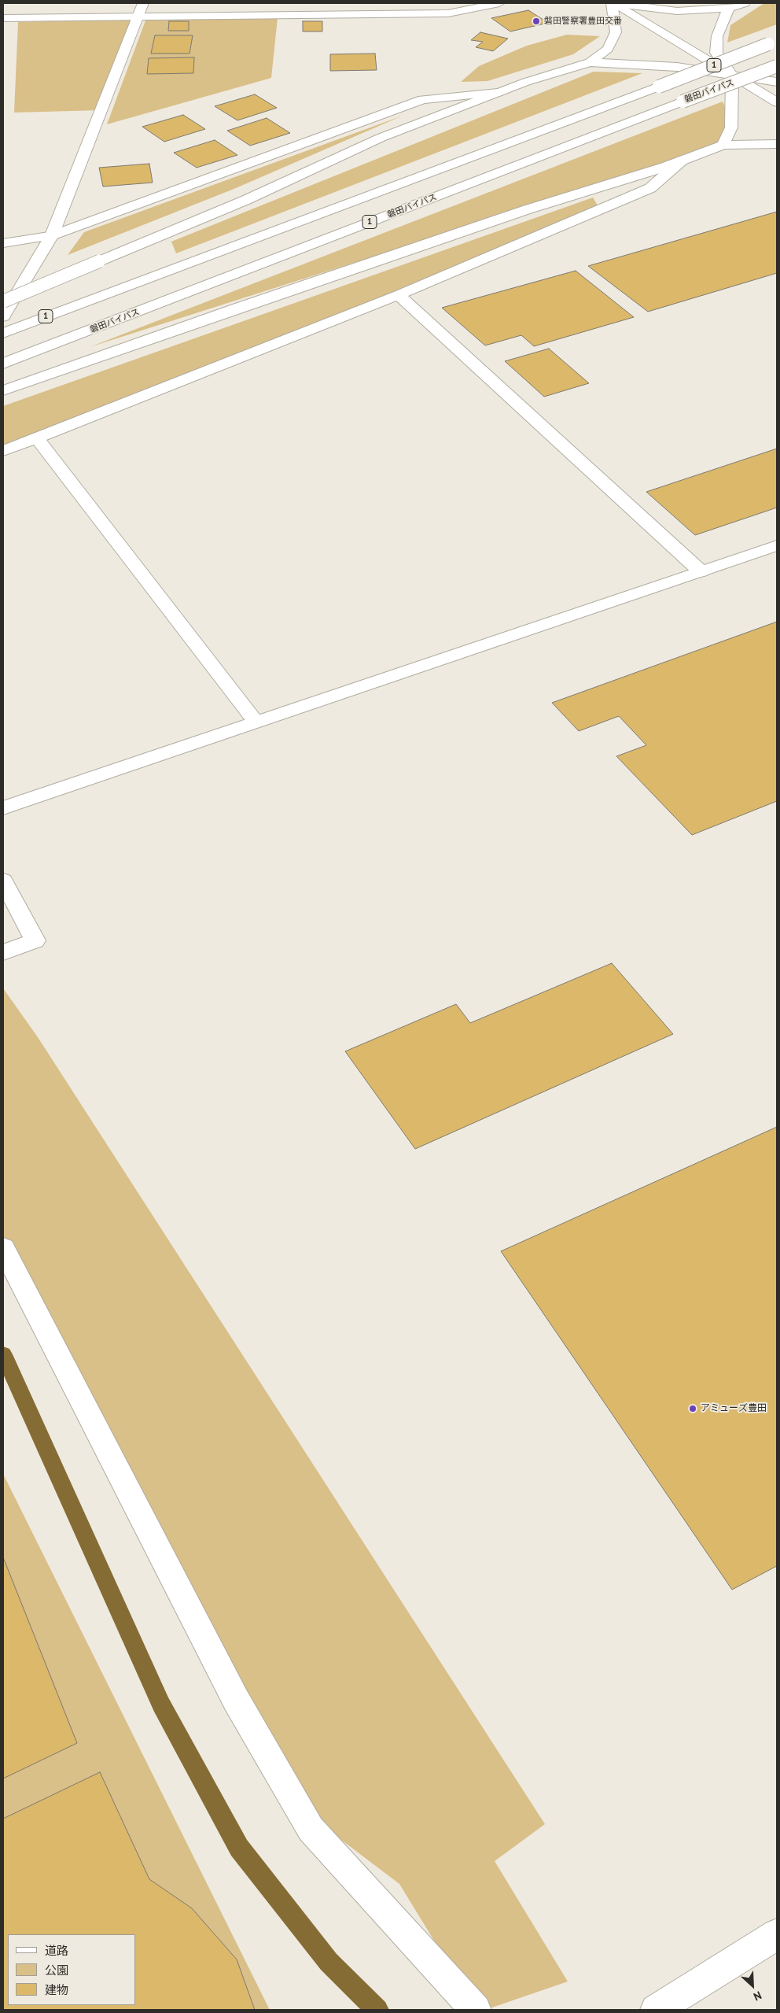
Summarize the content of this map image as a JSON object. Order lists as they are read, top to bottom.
{
  "streets": {
    "main road": ["1", "磐田バイパス"]
  },
  "places": ["磐田警察署豊田交番", "アミューズ豊田"],
  "legend": ["道路", "公園", "建物"],
  "north": "bottom right"
}
